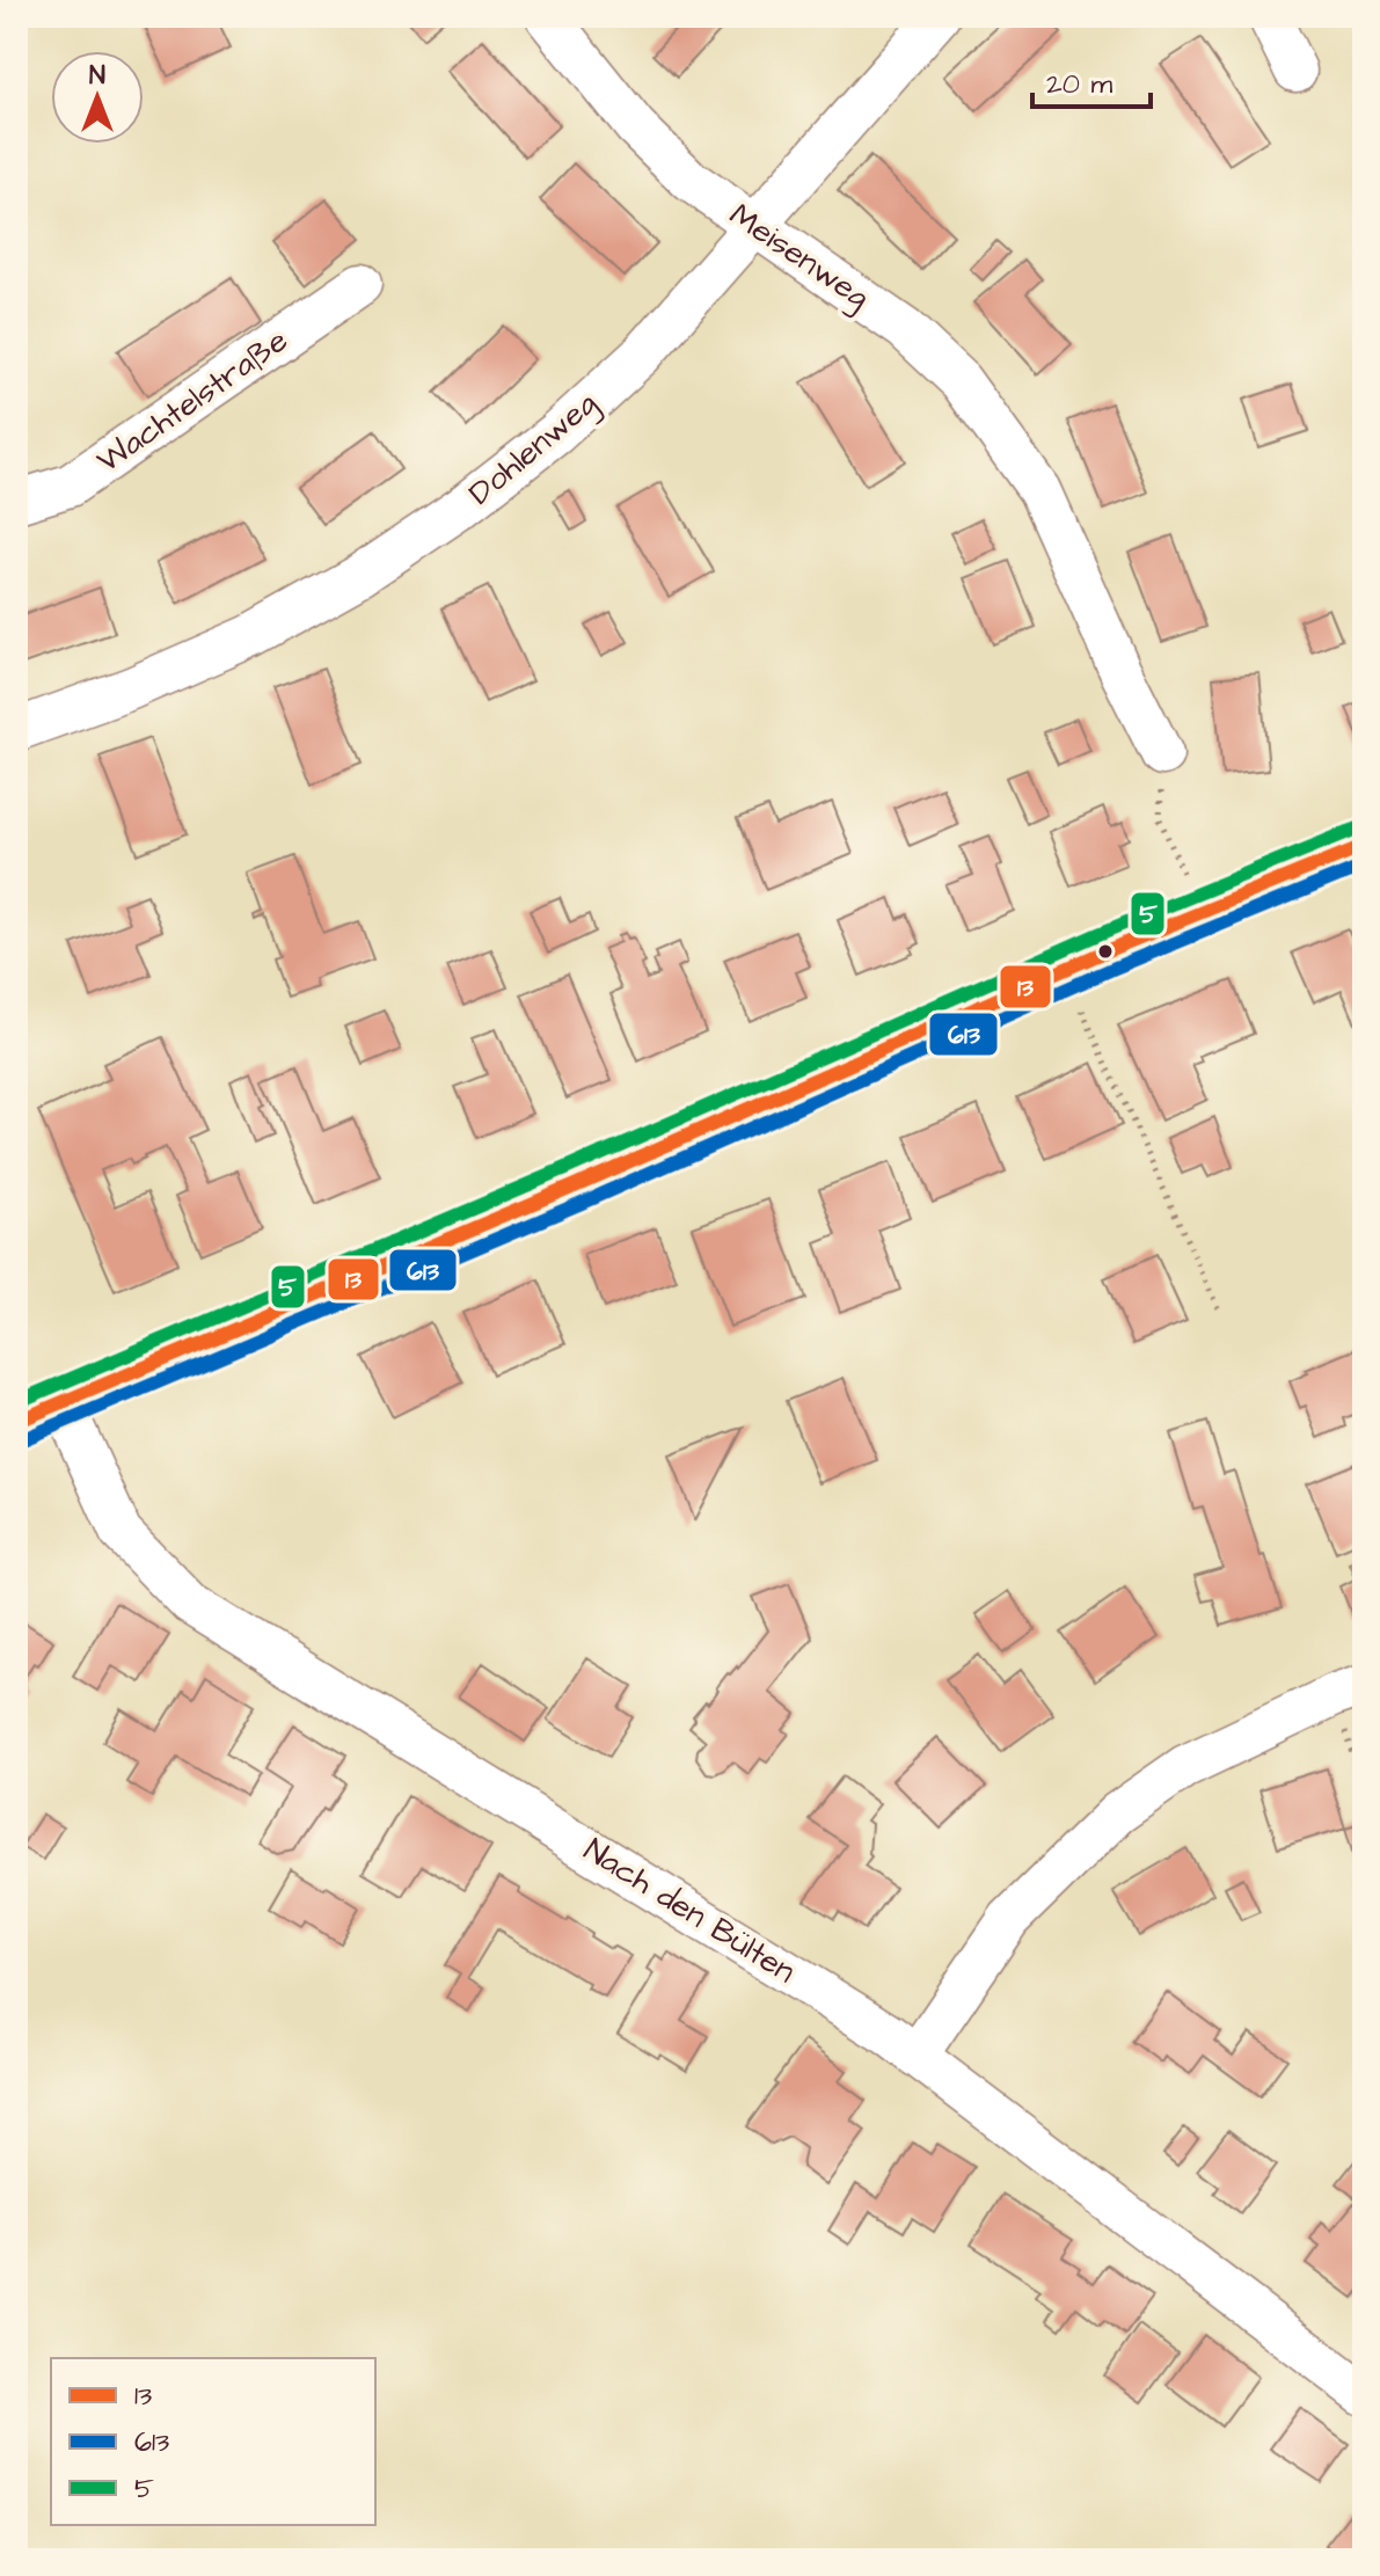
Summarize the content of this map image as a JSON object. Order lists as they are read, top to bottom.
{
  "streets": {
    "street": [
      "Meisenweg",
      "Wachtelstraße",
      "Dohlenweg",
      "Nach den Bülten"
    ]
  },
  "crossings": [
    ["Meisenweg", "Dohlenweg"]
  ],
  "lines": ["transit line 5", "transit line 13", "transit line 613"],
  "legend": ["13", "613", "5"],
  "scale_bar": "20 m",
  "north": "top"
}
